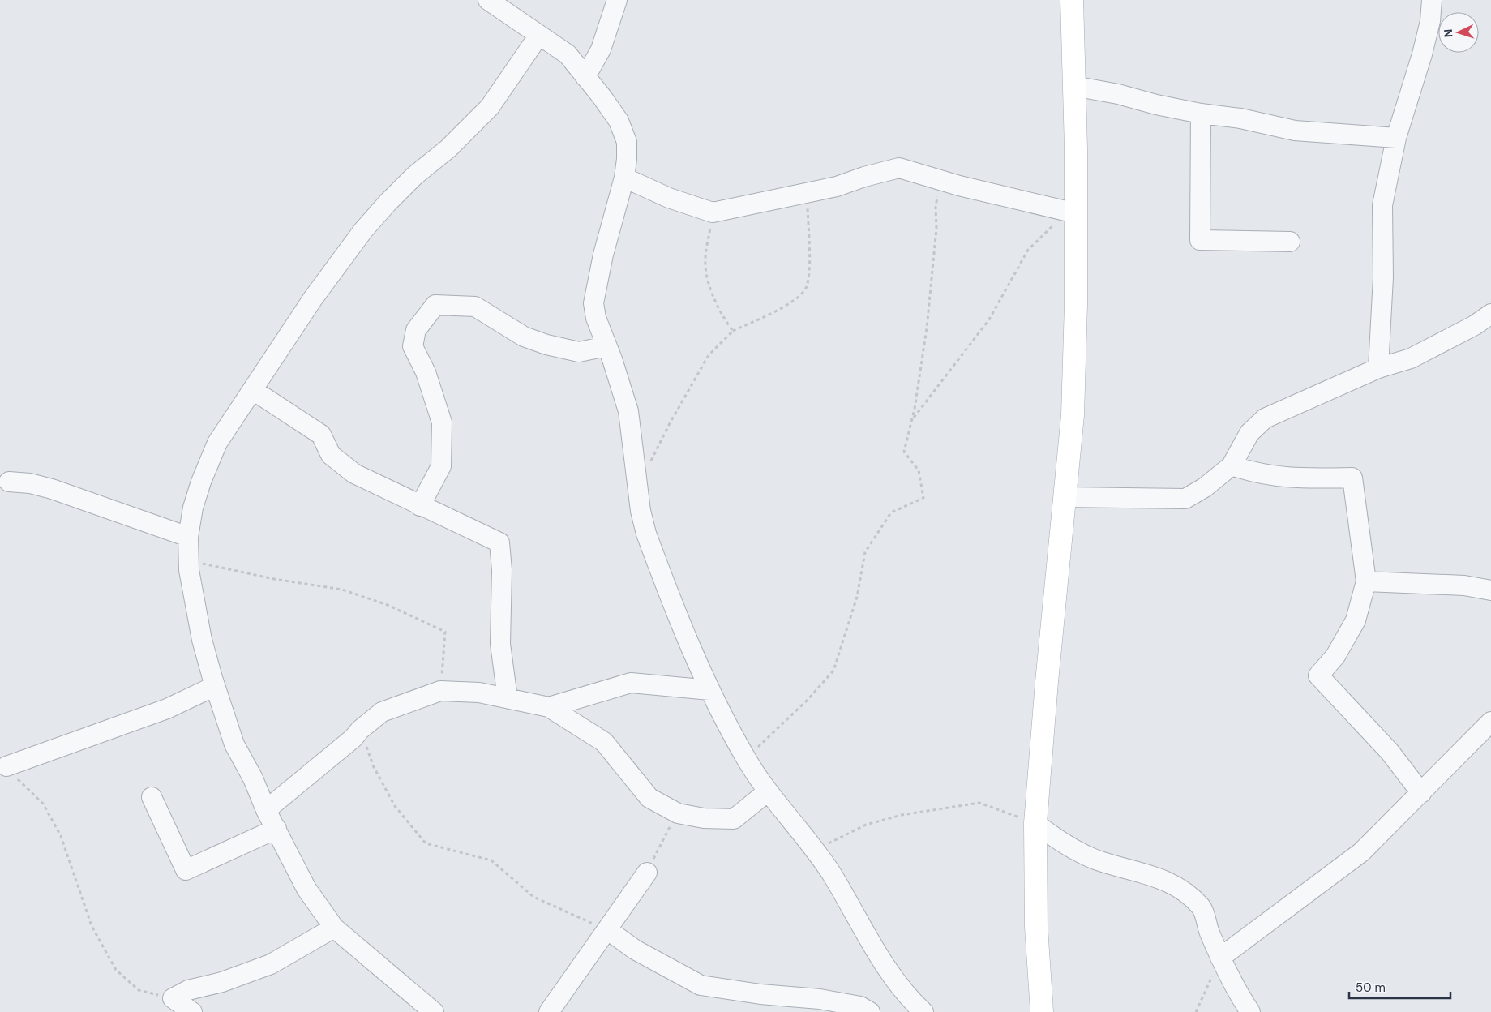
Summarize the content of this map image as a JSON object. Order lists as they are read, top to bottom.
{
  "scale_bar": "50 m",
  "north": "left"
}
